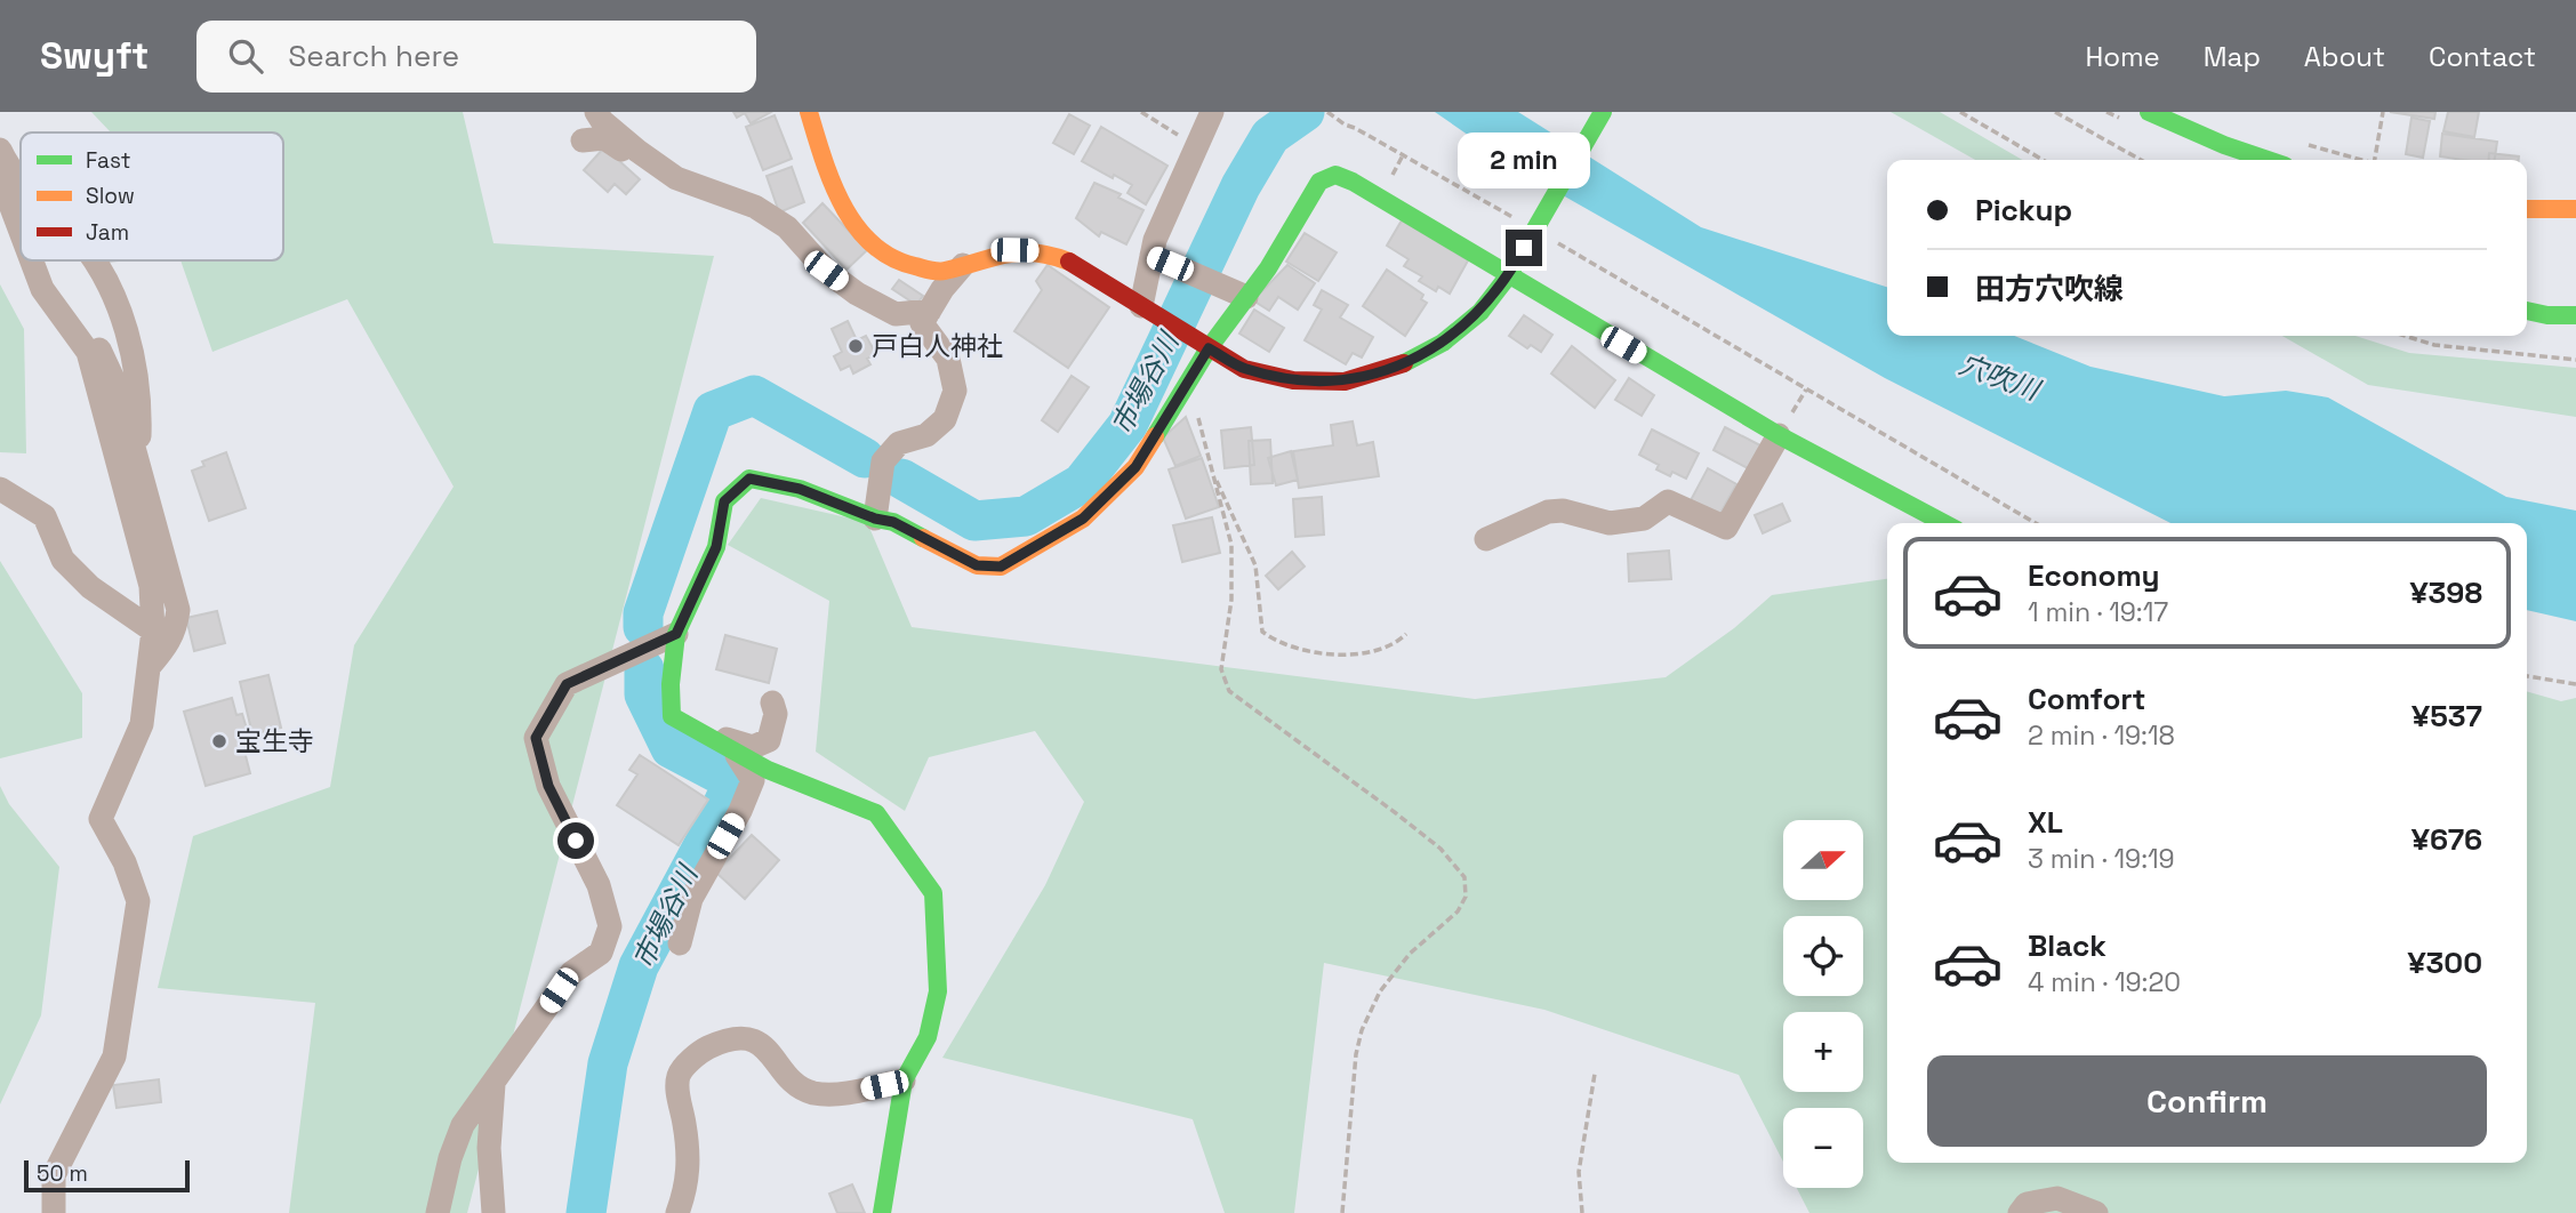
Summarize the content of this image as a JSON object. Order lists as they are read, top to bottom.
{
  "water": ["穴吹川", "市場谷川"],
  "places": ["戸白人神社", "宝生寺"],
  "legend": ["Fast", "Slow", "Jam"],
  "scale_bar": "50 m",
  "north": "right",
  "page": {
    "header": "Swyft",
    "search": "Search here",
    "nav": [
      "Home",
      "Map",
      "About",
      "Contact"
    ],
    "bubble": "2 min",
    "banner": ["Pickup", "田方穴吹線"],
    "list": [
      {
        "name": "Economy",
        "note": "1 min · 19:17",
        "value": "¥398"
      },
      {
        "name": "Comfort",
        "note": "2 min · 19:18",
        "value": "¥537"
      },
      {
        "name": "XL",
        "note": "3 min · 19:19",
        "value": "¥676"
      },
      {
        "name": "Black",
        "note": "4 min · 19:20",
        "value": "¥300"
      }
    ],
    "map_buttons": ["+", "−"],
    "buttons": "Confirm",
    "scale": "50 m"
  }
}
